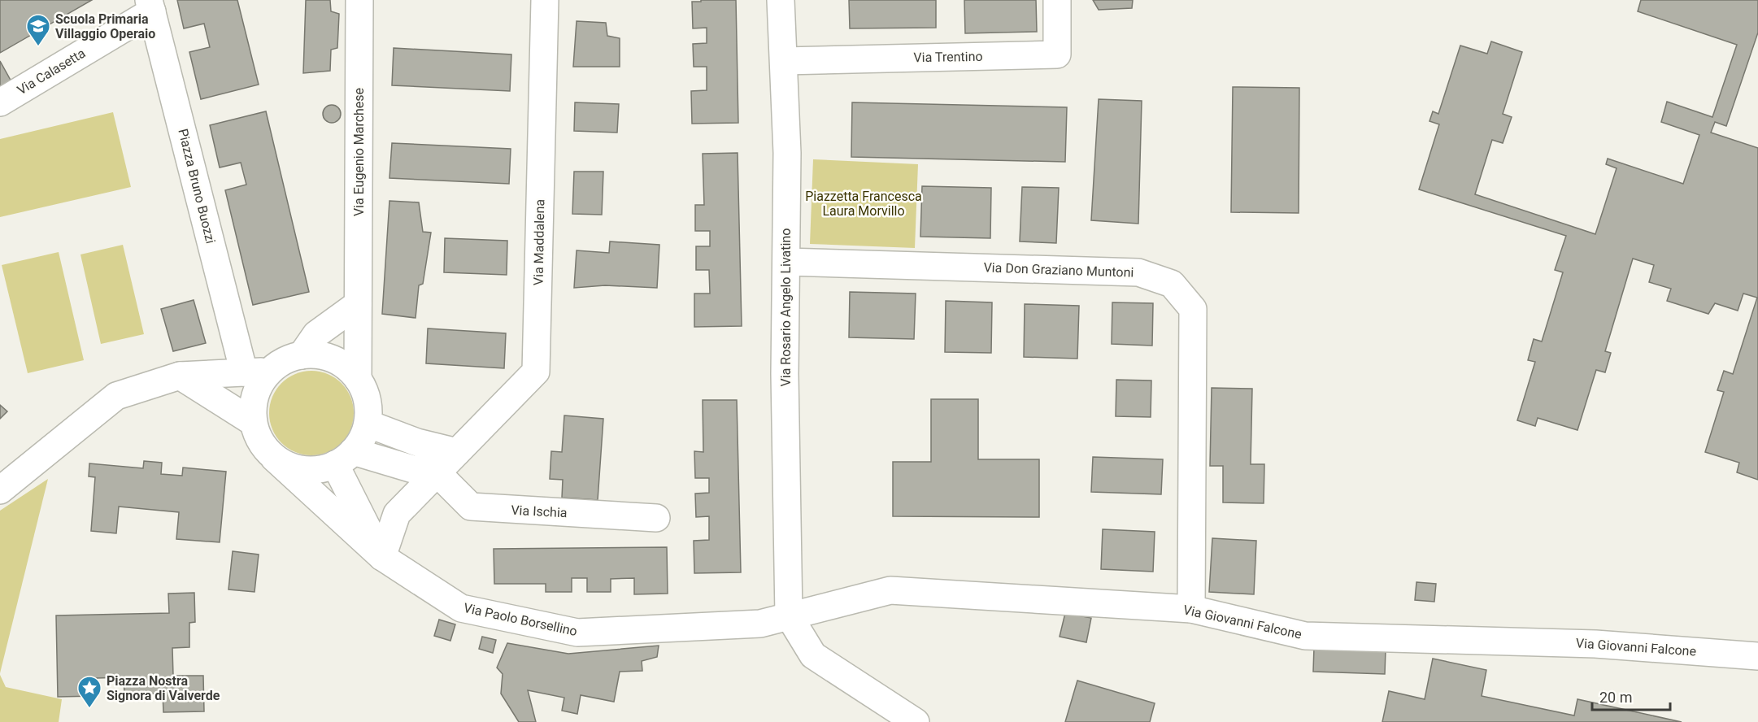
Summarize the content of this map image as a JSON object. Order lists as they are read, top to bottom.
{
  "streets": {
    "street": [
      "Via Trentino",
      "Via Calasetta",
      "Via Eugenio Marchese",
      "Piazza Bruno Buozzi",
      "Via Maddalena",
      "Via Don Graziano Muntoni",
      "Via Rosario Angelo Livatino",
      "Via Ischia",
      "Via Paolo Borsellino",
      "Via Giovanni Falcone"
    ]
  },
  "crossings": [
    ["Via Trentino", "Via Rosario Angelo Livatino"],
    ["Via Calasetta", "Piazza Bruno Buozzi"],
    ["Via Eugenio Marchese", "Piazza Bruno Buozzi"],
    ["Via Eugenio Marchese", "Via Maddalena"],
    ["Via Eugenio Marchese", "Via Paolo Borsellino"],
    ["Piazza Bruno Buozzi", "Via Maddalena"],
    ["Piazza Bruno Buozzi", "Via Paolo Borsellino"],
    ["Via Maddalena", "Via Ischia"],
    ["Via Maddalena", "Via Paolo Borsellino"],
    ["Via Don Graziano Muntoni", "Via Rosario Angelo Livatino"],
    ["Via Don Graziano Muntoni", "Via Giovanni Falcone"],
    ["Via Rosario Angelo Livatino", "Via Giovanni Falcone"],
    ["Via Paolo Borsellino", "Via Giovanni Falcone"]
  ],
  "parks": ["Piazzetta Francesca Laura Morvillo"],
  "places": {
    "school or university": ["Scuola Primaria Villaggio Operaio"],
    "place": ["Piazza Nostra Signora di Valverde"]
  },
  "scale_bar": "20 m"
}
